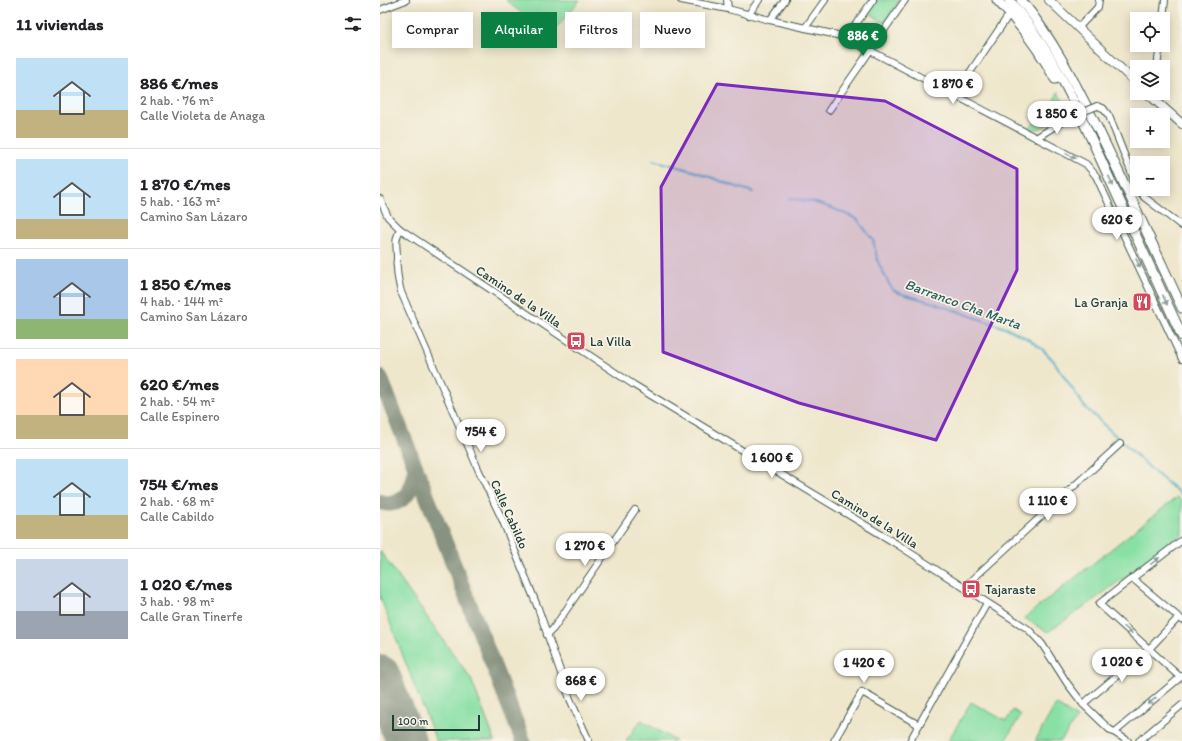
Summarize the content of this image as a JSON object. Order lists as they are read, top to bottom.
{
  "streets": {
    "street": ["Camino de la Villa", "Calle Cabildo"]
  },
  "crossings": [
    ["Camino de la Villa", "Calle Cabildo"]
  ],
  "water": ["Barranco Cha Marta"],
  "places": {
    "restaurant": ["La Granja"],
    "bus stop": ["La Villa", "Tajaraste"]
  },
  "scale_bar": "100 m",
  "page": {
    "heading": "11 viviendas",
    "map_buttons": ["+", "−"],
    "chip": [
      "Comprar",
      "Alquilar",
      "Filtros",
      "Nuevo"
    ],
    "price": [
      "886 €",
      "1 870 €",
      "1 850 €",
      "620 €",
      "754 €",
      "1 600 €",
      "1 110 €",
      "1 270 €",
      "1 020 €",
      "1 420 €",
      "868 €"
    ],
    "list": [
      {
        "name": "886 €/mes",
        "note": "2 hab. · 76 m² · Calle Violeta de Anaga"
      },
      {
        "name": "1 870 €/mes",
        "note": "5 hab. · 163 m² · Camino San Lázaro"
      },
      {
        "name": "1 850 €/mes",
        "note": "4 hab. · 144 m² · Camino San Lázaro"
      },
      {
        "name": "620 €/mes",
        "note": "2 hab. · 54 m² · Calle Espinero"
      },
      {
        "name": "754 €/mes",
        "note": "2 hab. · 68 m² · Calle Cabildo"
      },
      {
        "name": "1 020 €/mes",
        "note": "3 hab. · 98 m² · Calle Gran Tinerfe"
      }
    ],
    "scale": "100 m"
  }
}
